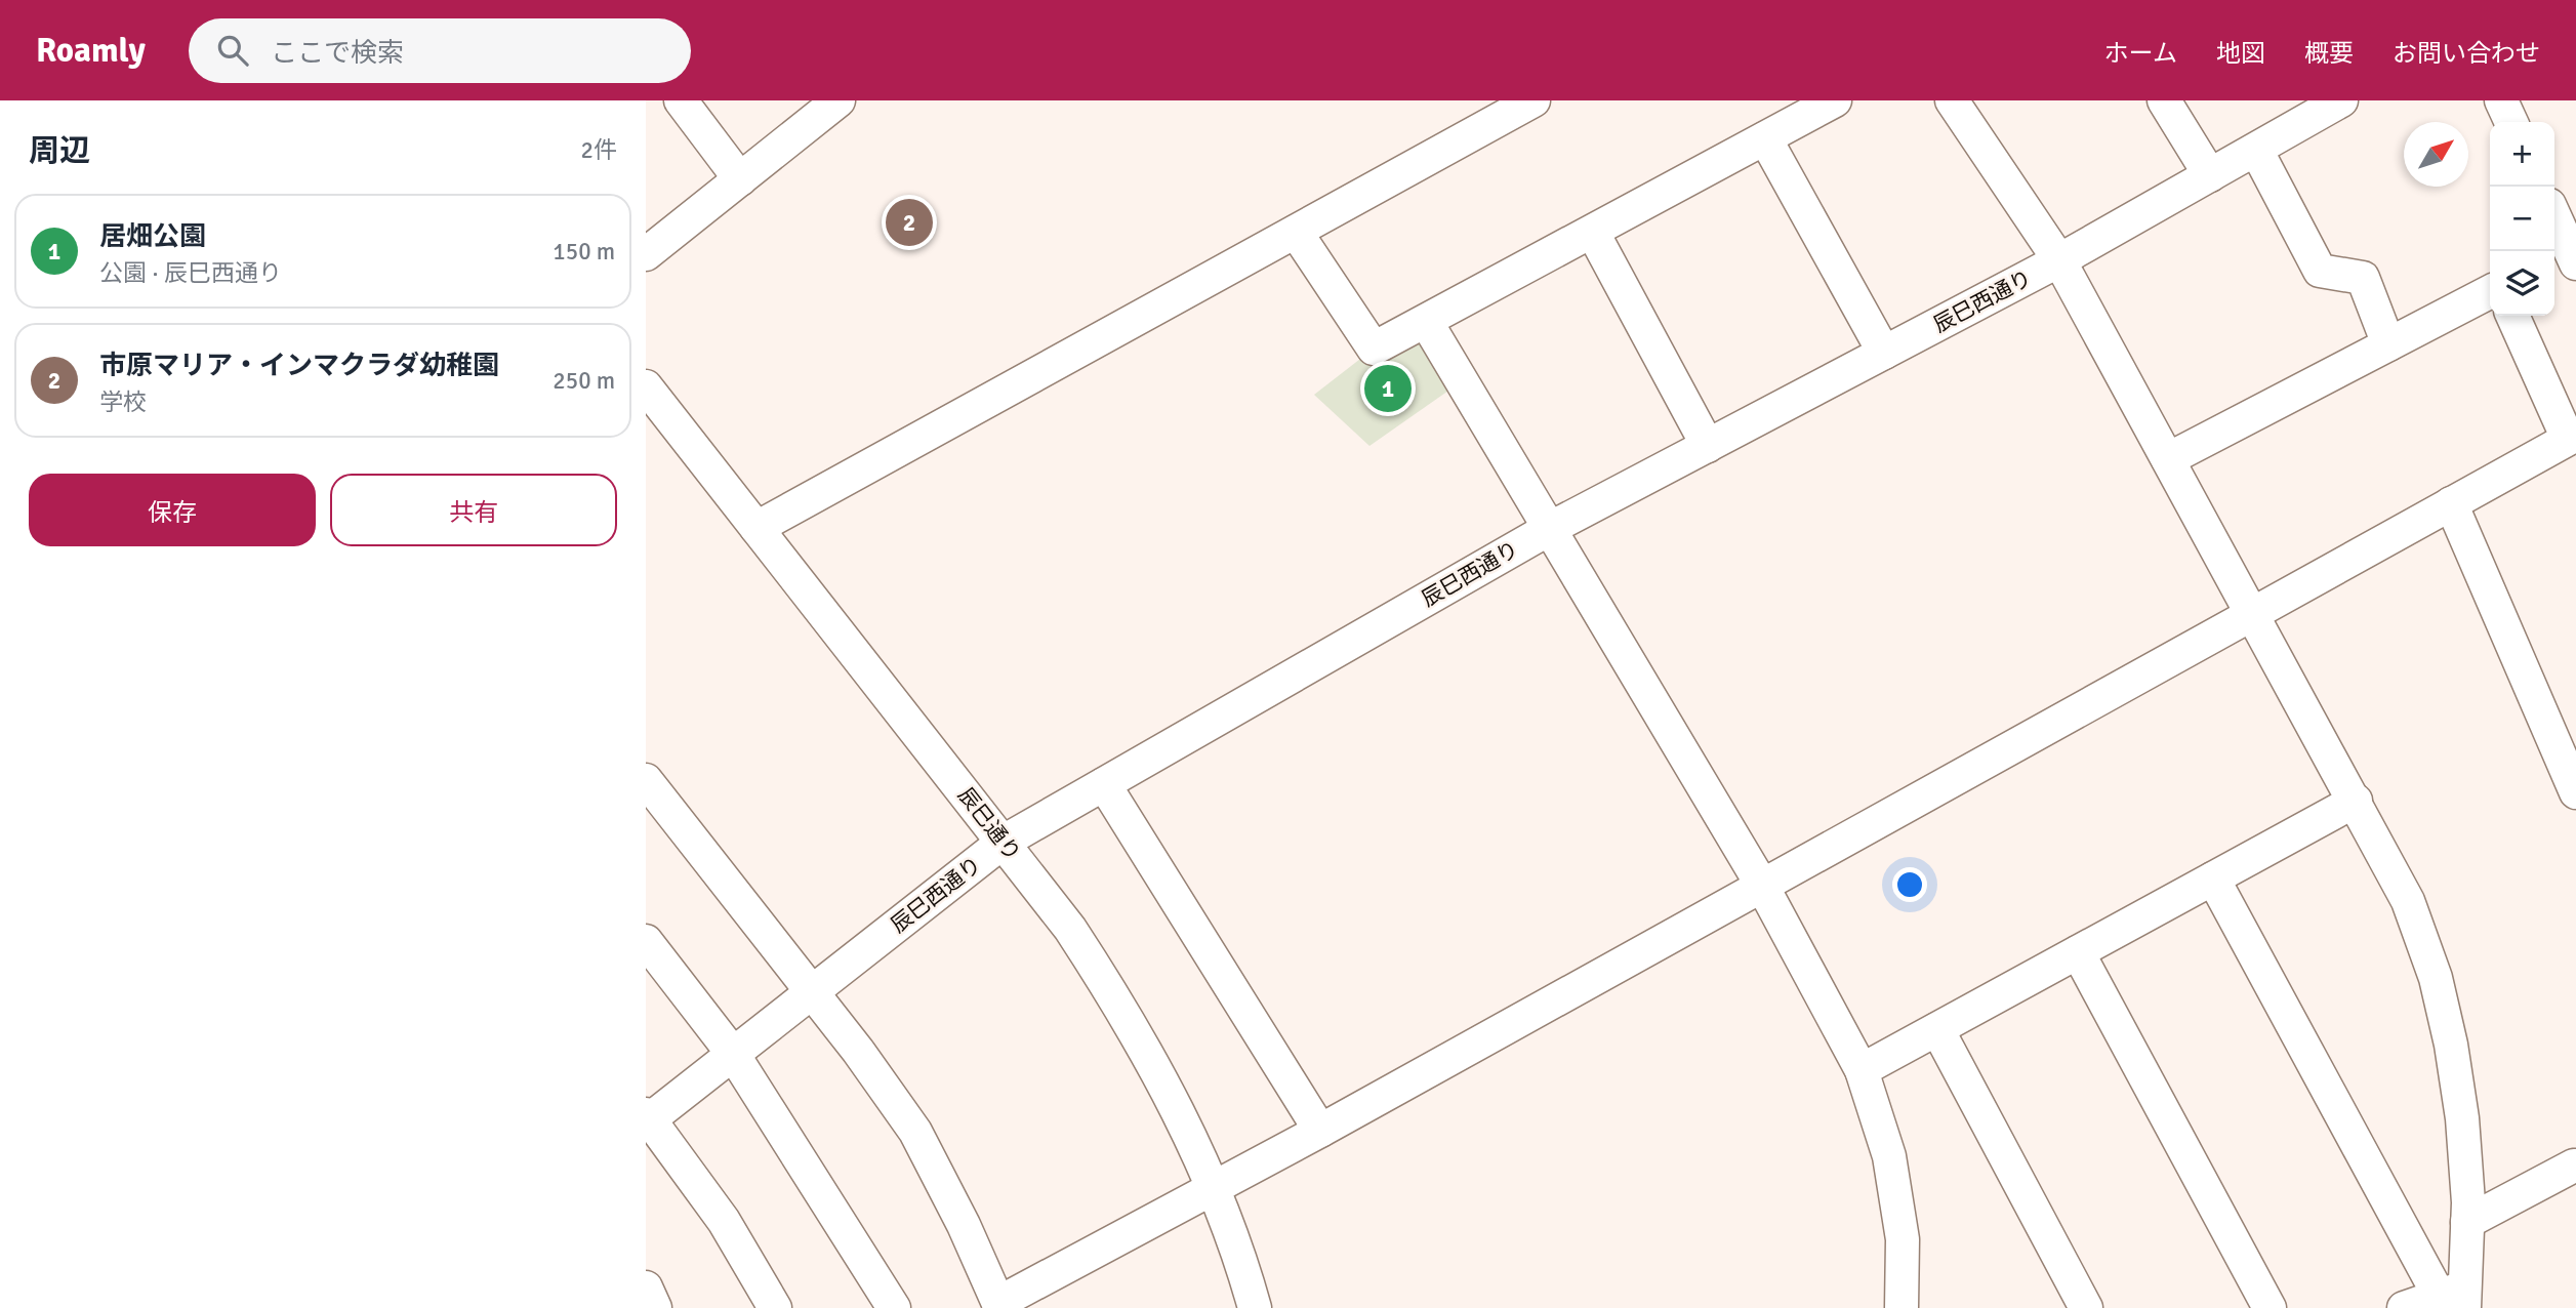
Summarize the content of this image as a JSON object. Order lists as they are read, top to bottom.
{
  "streets": {
    "street": ["辰巳西通り", "辰巳通り"]
  },
  "crossings": [
    ["辰巳西通り", "辰巳通り"]
  ],
  "north": "top right",
  "page": {
    "header": "Roamly",
    "search": "ここで検索",
    "nav": [
      "ホーム",
      "地図",
      "概要",
      "お問い合わせ"
    ],
    "heading": ["周辺", "2件"],
    "map_buttons": ["+", "−"],
    "list": [
      {
        "mark": "1",
        "name": "居畑公園",
        "note": "公園 · 辰巳西通り",
        "value": "150 m"
      },
      {
        "mark": "2",
        "name": "市原マリア・インマクラダ幼稚園",
        "note": "学校",
        "value": "250 m"
      }
    ],
    "pins": ["2", "1"],
    "buttons": ["保存", "共有"]
  }
}
